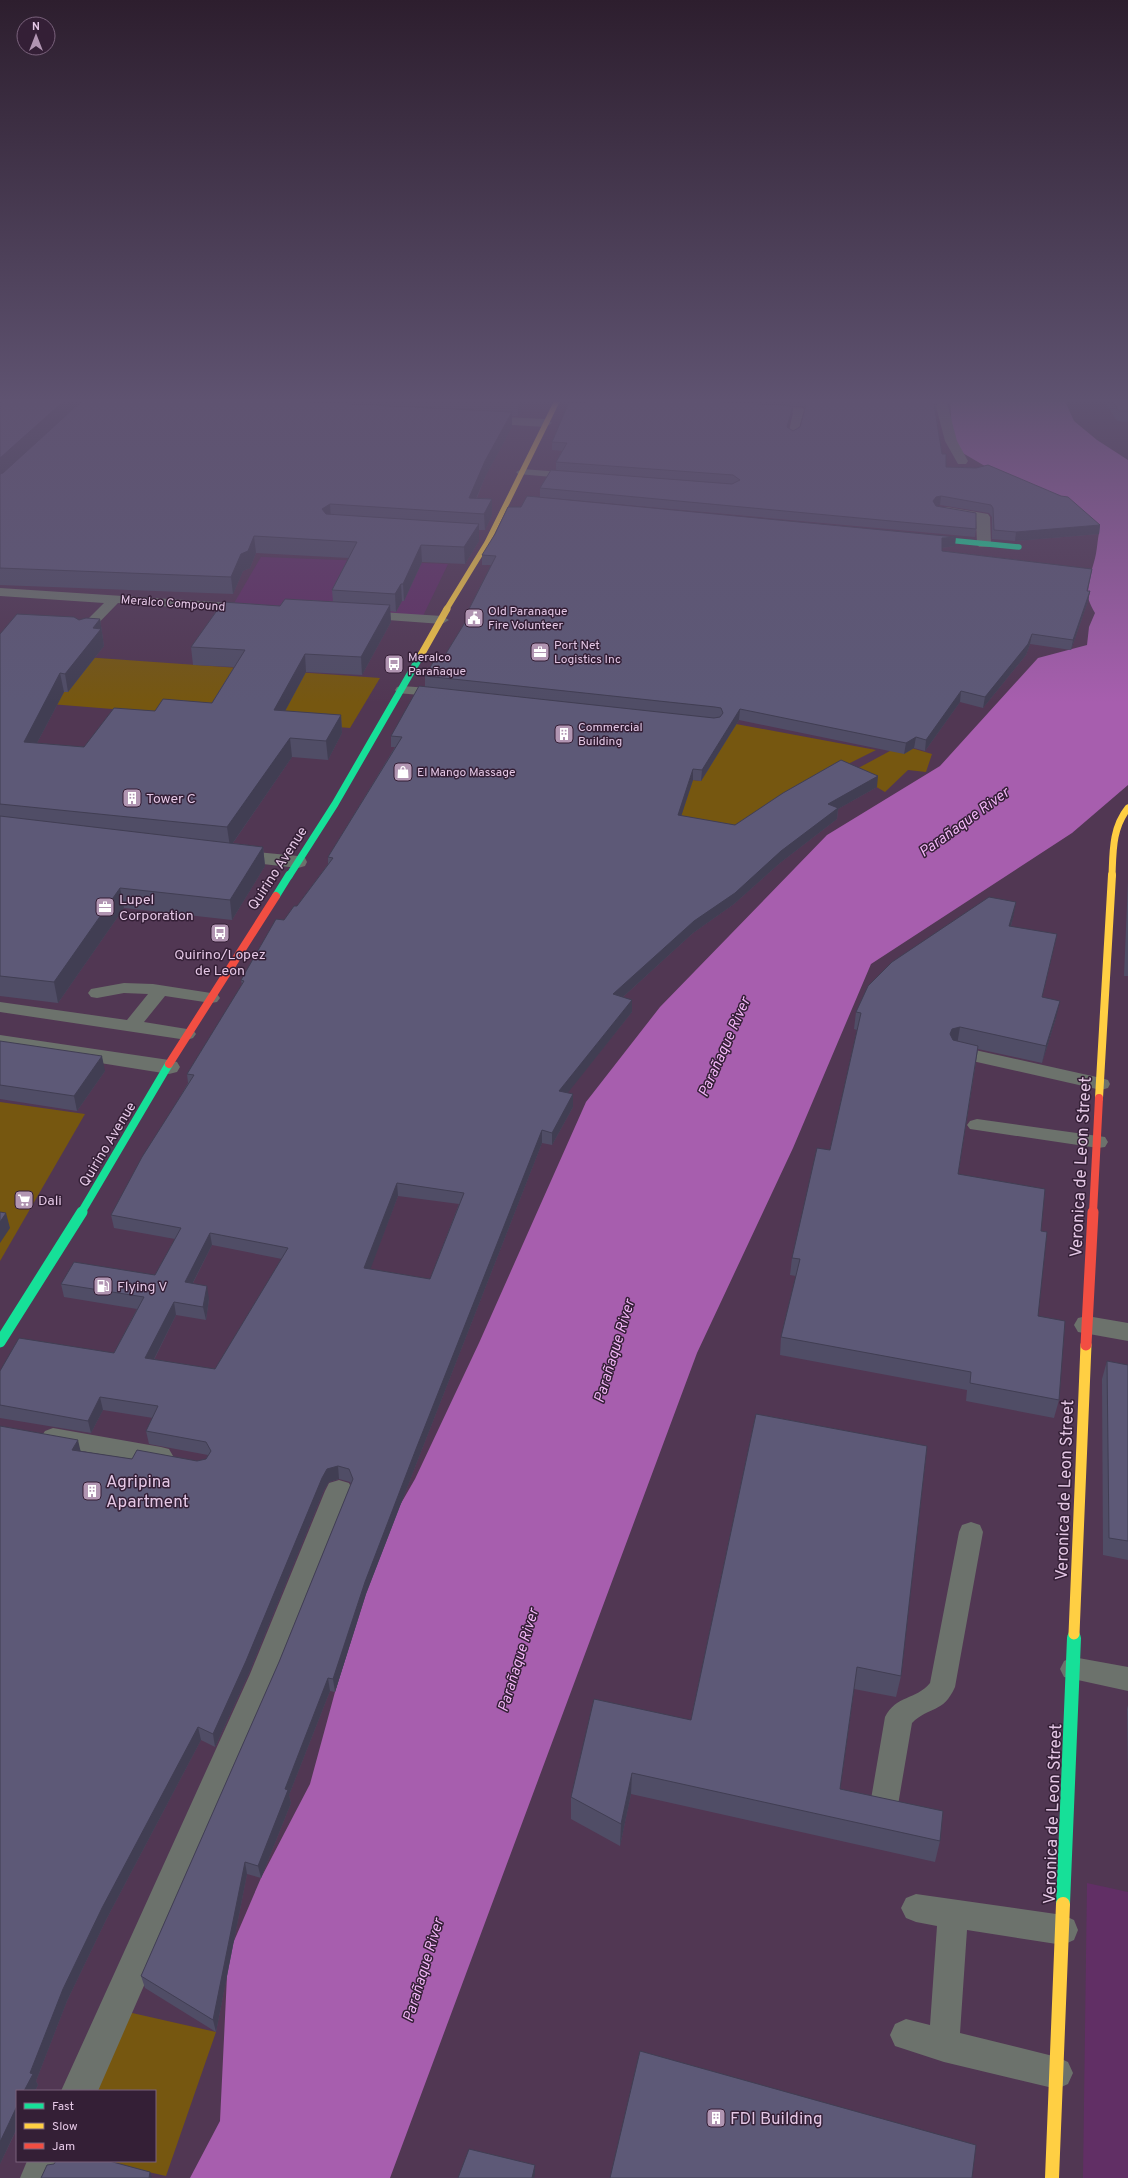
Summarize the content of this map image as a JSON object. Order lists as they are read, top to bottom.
{
  "streets": {
    "main road": ["Quirino Avenue", "Veronica de Leon Street"],
    "lane": ["Meralco Compound"]
  },
  "water": ["Parañaque River"],
  "places": {
    "public building": ["Old Paranaque Fire Volunteer"],
    "office": ["Port Net Logistics Inc", "Lupel Corporation"],
    "bus stop": ["Meralco Parañaque", "Quirino/Lopez de Leon"],
    "building": [
      "Commercial Building",
      "Tower C",
      "Agripina Apartment",
      "FDI Building"
    ],
    "shop": ["El Mango Massage"],
    "supermarket": ["Dali"],
    "fuel station": ["Flying V"]
  },
  "legend": ["Fast", "Slow", "Jam"],
  "north": "top"
}
